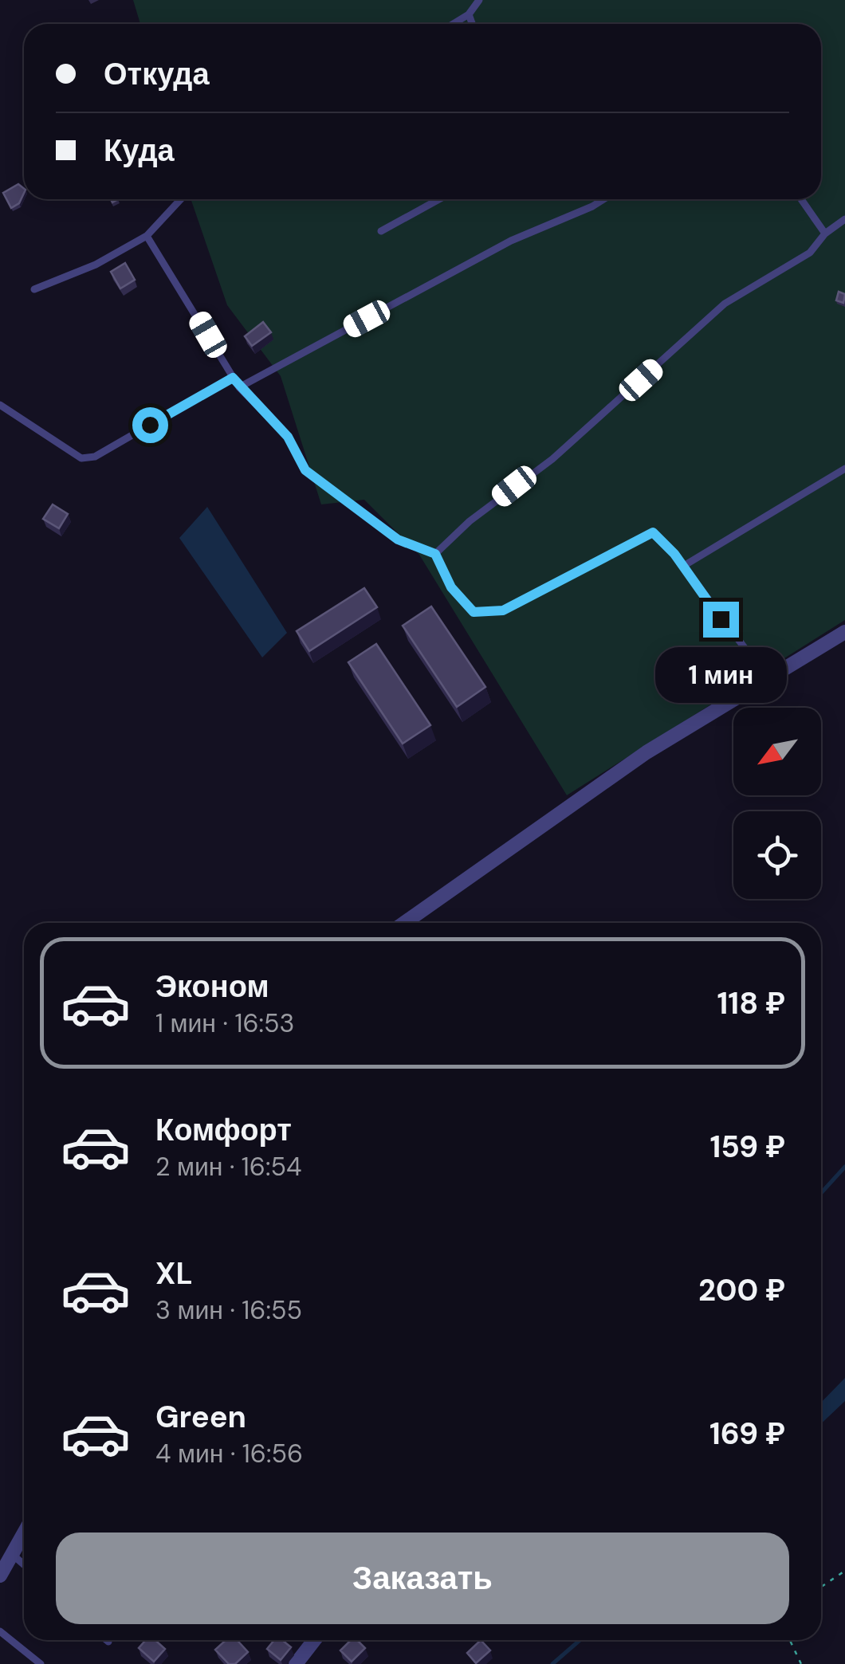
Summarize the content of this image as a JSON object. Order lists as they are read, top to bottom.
{
  "north": "bottom left",
  "page": {
    "banner": ["Откуда", "Куда"],
    "bubble": "1 мин",
    "list": [
      {
        "name": "Эконом",
        "note": "1 мин · 16:53",
        "value": "118 ₽"
      },
      {
        "name": "Комфорт",
        "note": "2 мин · 16:54",
        "value": "159 ₽"
      },
      {
        "name": "XL",
        "note": "3 мин · 16:55",
        "value": "200 ₽"
      },
      {
        "name": "Green",
        "note": "4 мин · 16:56",
        "value": "169 ₽"
      }
    ],
    "buttons": "Заказать"
  }
}
